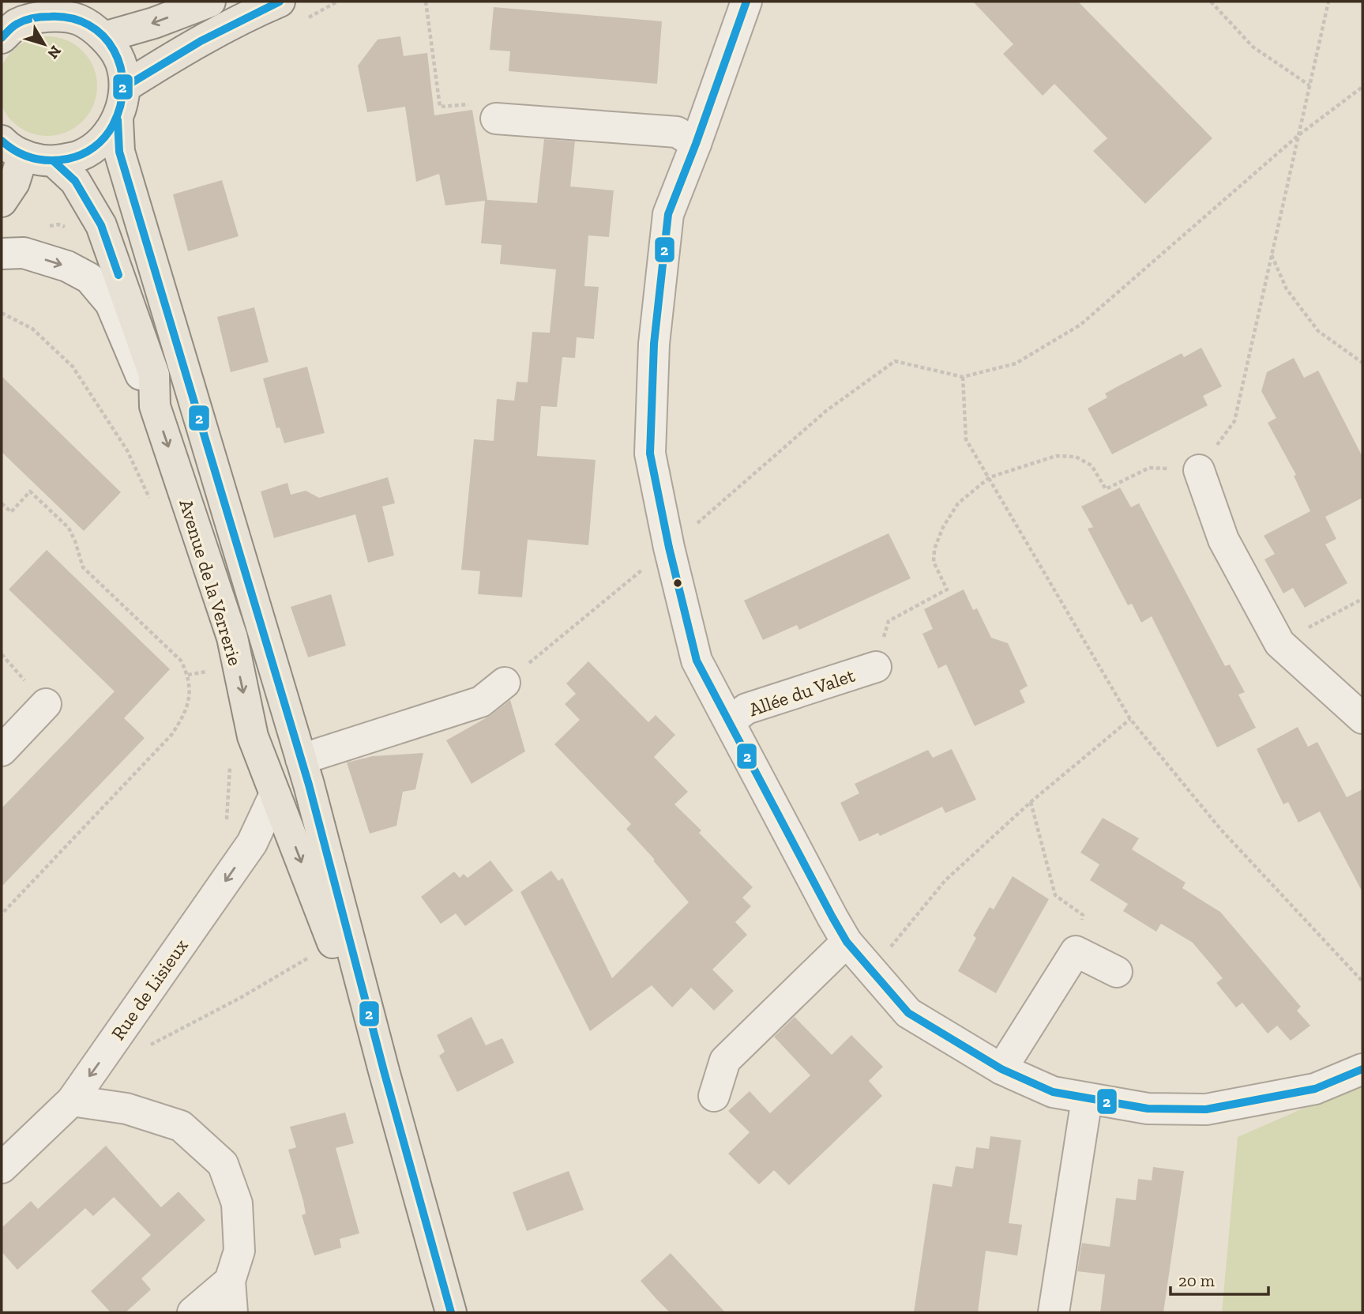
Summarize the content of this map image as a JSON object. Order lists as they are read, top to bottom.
{
  "streets": {
    "main road": ["Avenue de la Verrerie"],
    "street": ["Allée du Valet", "Rue de Lisieux"]
  },
  "crossings": [
    ["Avenue de la Verrerie", "Rue de Lisieux"]
  ],
  "one_way": ["Rue de Lisieux"],
  "lines": ["transit line 2"],
  "scale_bar": "20 m",
  "north": "bottom right"
}
